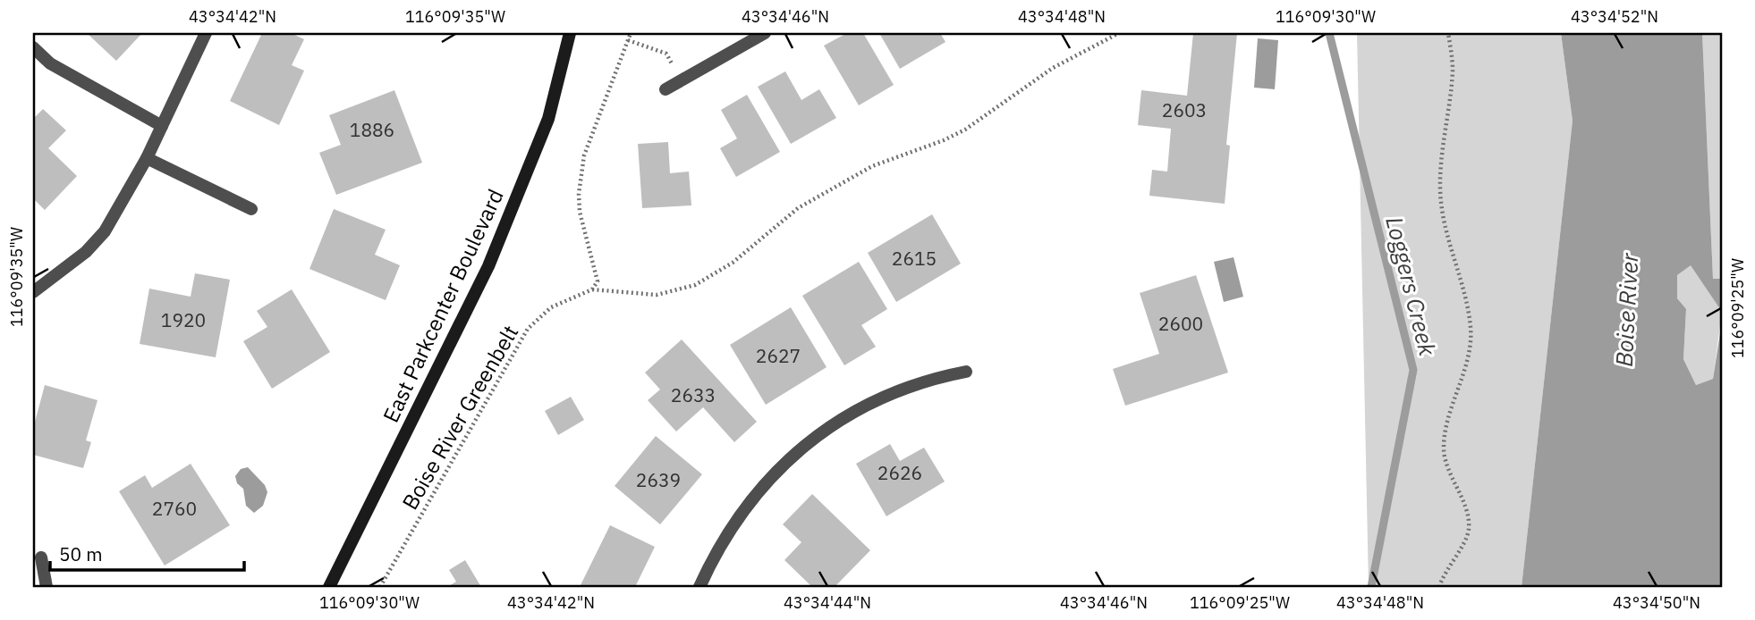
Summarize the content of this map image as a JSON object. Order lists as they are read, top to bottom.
{
  "streets": {
    "main road": ["East Parkcenter Boulevard"],
    "path": ["Boise River Greenbelt"]
  },
  "water": ["Loggers Creek", "Boise River"],
  "house_numbers": [
    "2603",
    "1886",
    "2615",
    "1920",
    "2600",
    "2627",
    "2633",
    "2626",
    "2639",
    "2760"
  ],
  "scale_bar": "50 m",
  "coordinates": [
    "43°34'42\"N",
    "116°09'35\"W",
    "43°34'46\"N",
    "43°34'48\"N",
    "116°09'30\"W",
    "43°34'52\"N",
    "116°09'25\"W",
    "43°34'44\"N",
    "43°34'50\"N"
  ]
}
